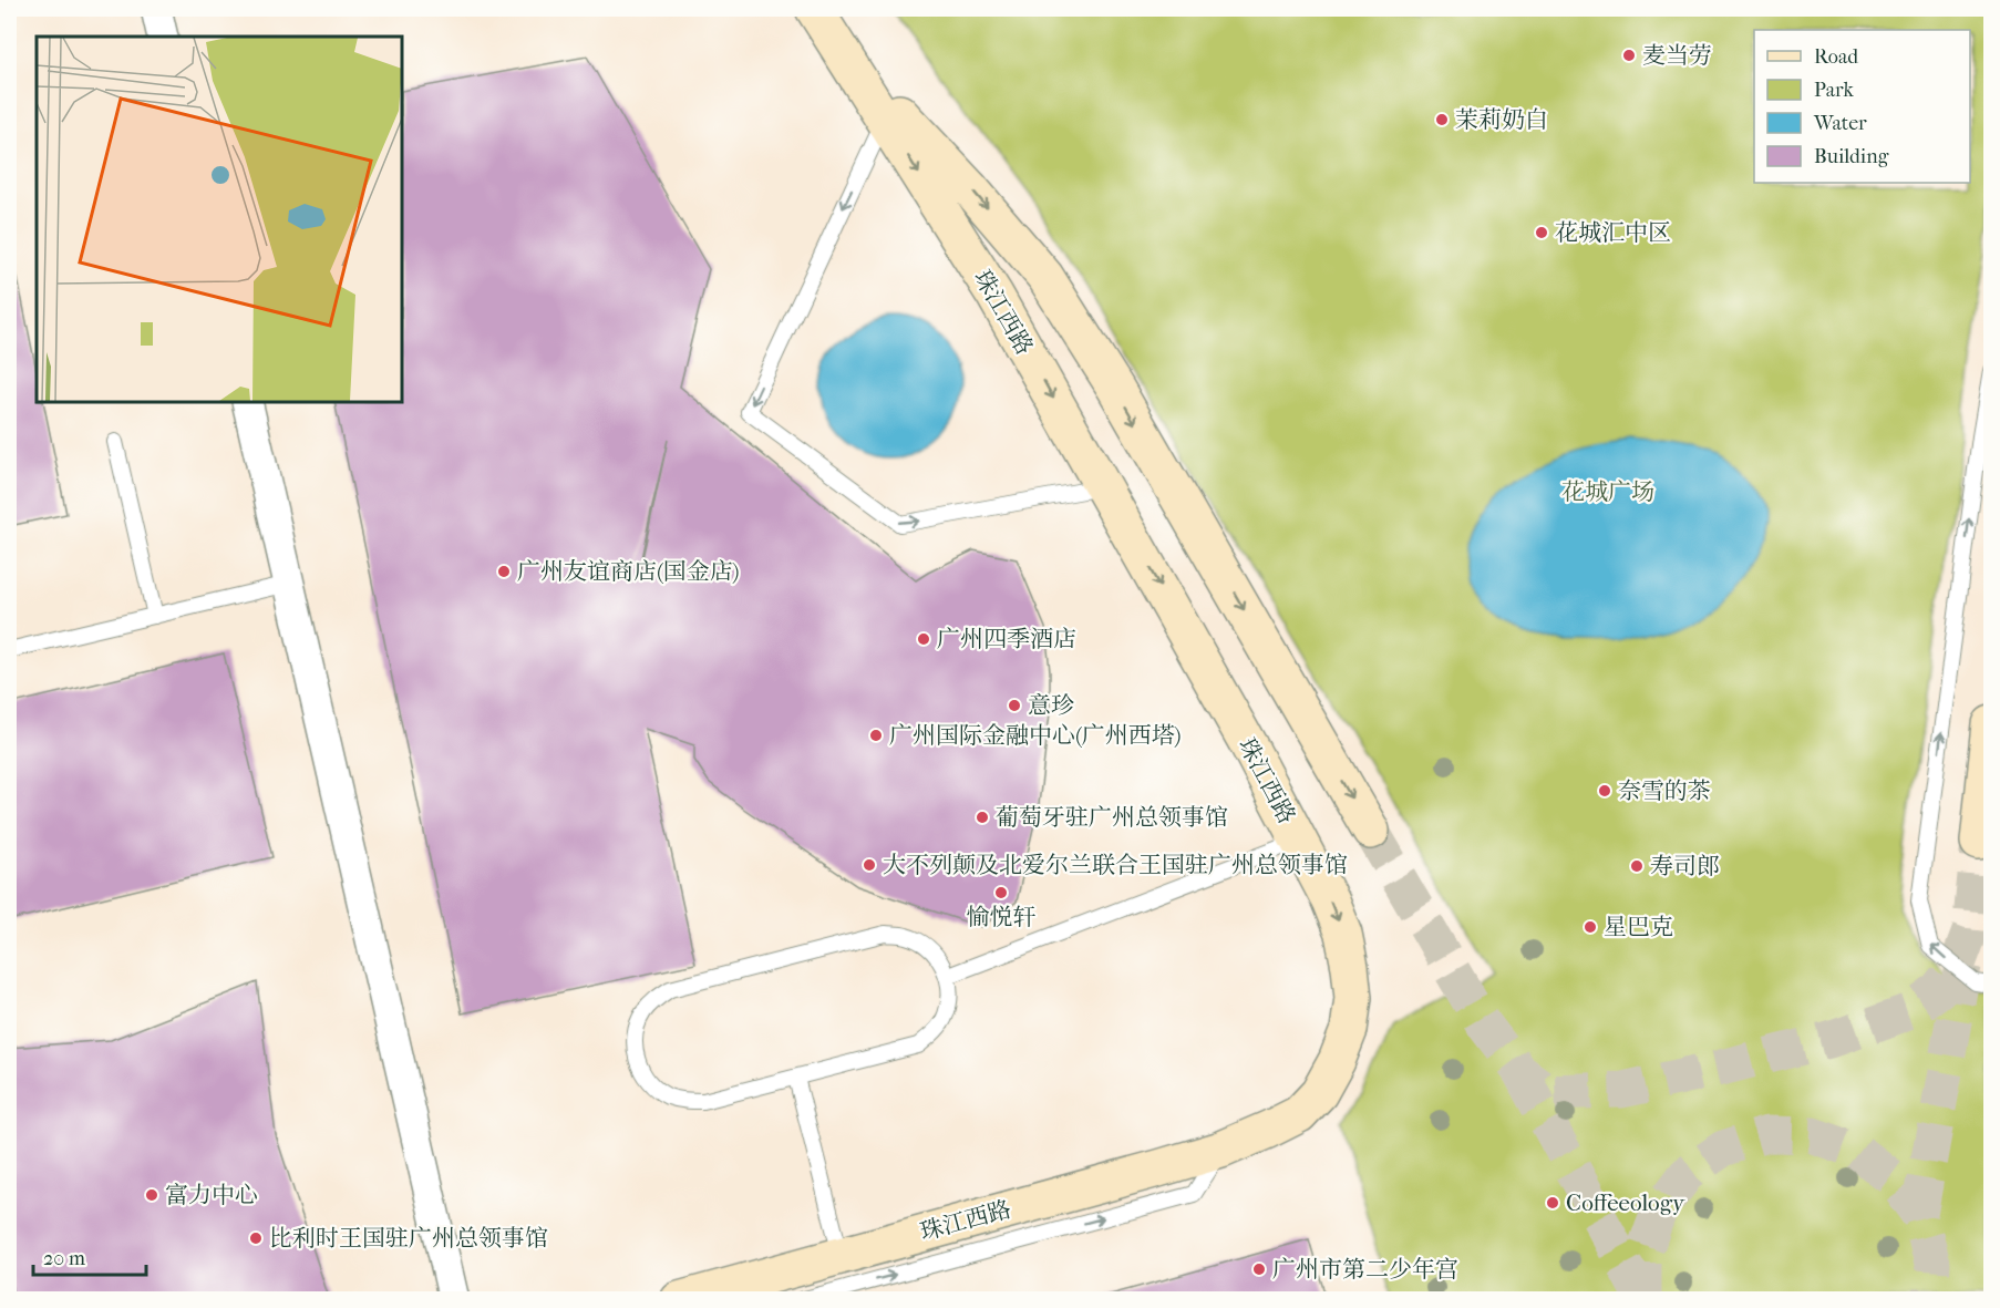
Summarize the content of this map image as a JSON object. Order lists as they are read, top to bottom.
{
  "streets": {
    "main road": ["珠江西路"]
  },
  "parks": ["花城广场"],
  "places": [
    "麦当劳",
    "茉莉奶白",
    "花城汇中区",
    "广州友谊商店(国金店)",
    "广州四季酒店",
    "意珍",
    "广州国际金融中心(广州西塔)",
    "奈雪的茶",
    "葡萄牙驻广州总领事馆",
    "大不列颠及北爱尔兰联合王国驻广州总领事馆",
    "寿司郎",
    "愉悦轩",
    "星巴克",
    "富力中心",
    "Coffeeology",
    "比利时王国驻广州总领事馆",
    "广州市第二少年宫"
  ],
  "legend": [
    "Road",
    "Park",
    "Water",
    "Building"
  ],
  "scale_bar": "20 m"
}
